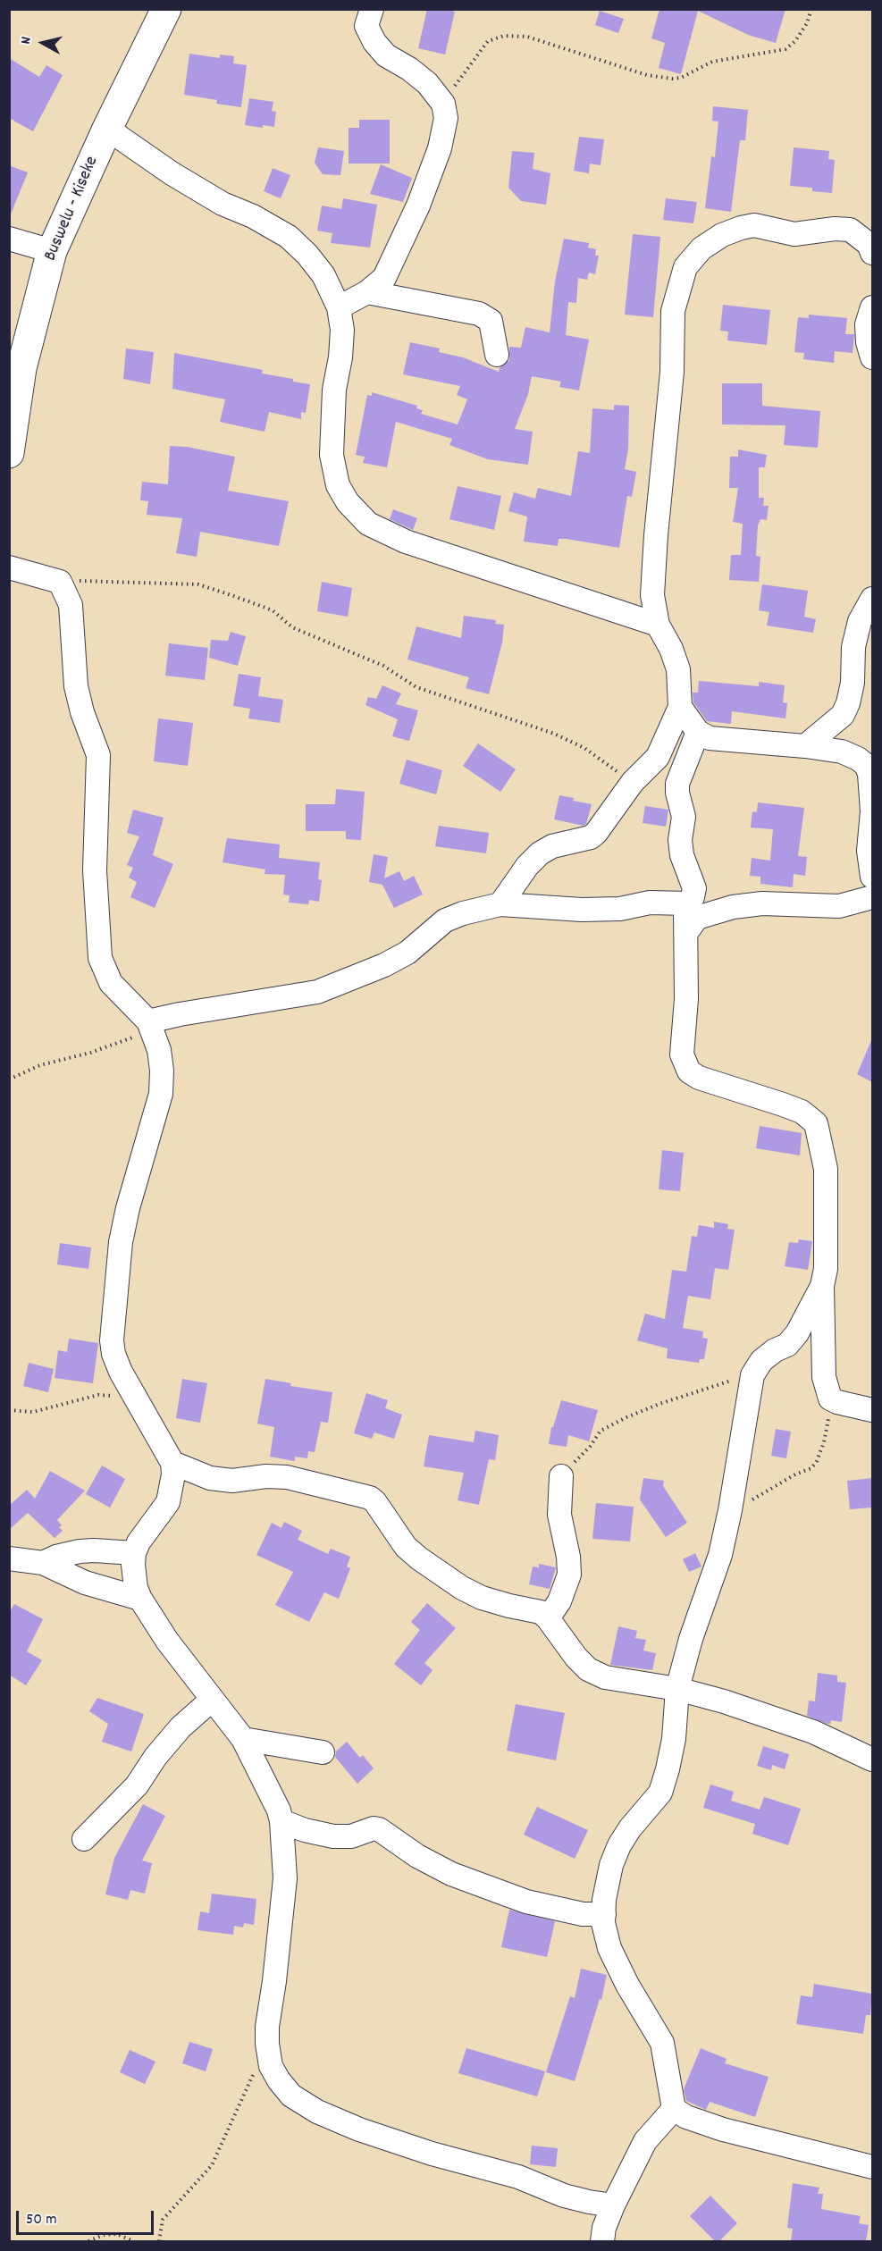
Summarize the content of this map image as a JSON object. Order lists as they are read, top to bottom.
{
  "streets": {
    "main road": ["Buswelu - Kiseke"]
  },
  "scale_bar": "50 m",
  "north": "left"
}
